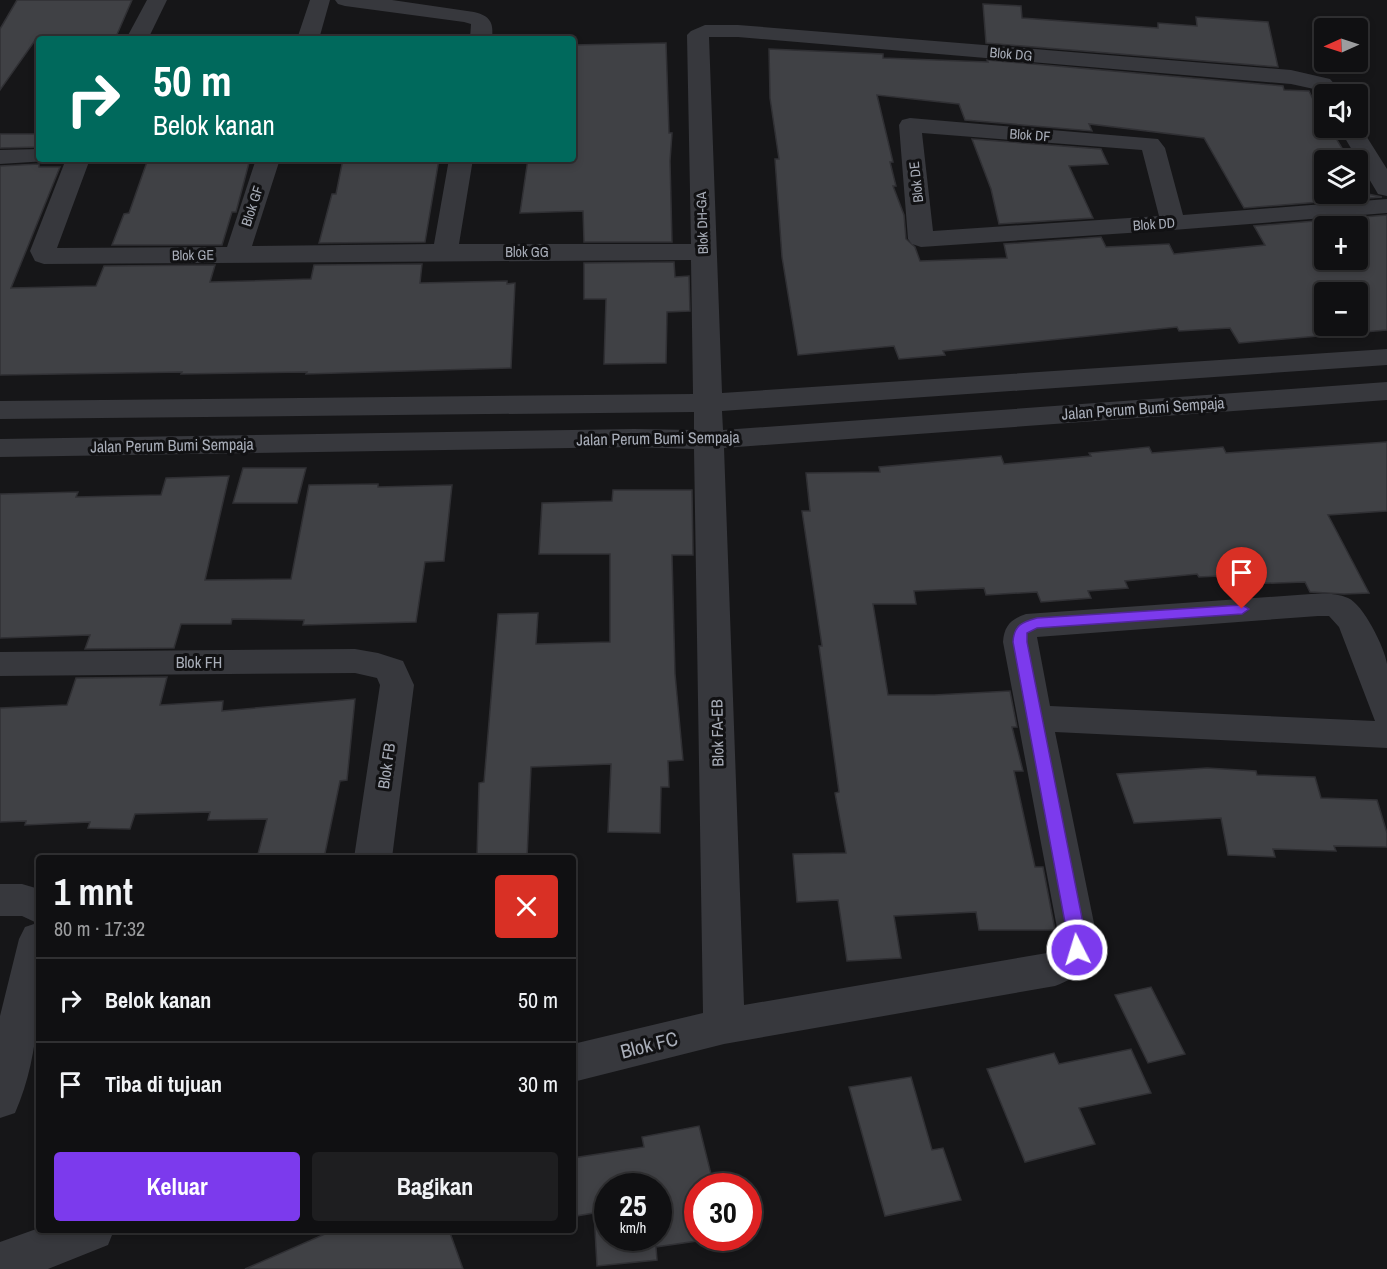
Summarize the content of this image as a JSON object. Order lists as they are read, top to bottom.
{
  "streets": {
    "street": [
      "Blok DG",
      "Blok DF",
      "Blok DE",
      "Blok GF",
      "Blok DH-GA",
      "Blok DD",
      "Blok GG",
      "Blok GE",
      "Jalan Perum Bumi Sempaja",
      "Blok FH",
      "Blok FA-EB",
      "Blok FB",
      "Blok FC"
    ]
  },
  "crossings": [
    ["Blok DG", "Blok DH-GA"],
    ["Blok DF", "Blok DE"],
    ["Blok DF", "Blok DD"],
    ["Blok DE", "Blok DD"],
    ["Blok GF", "Blok GE"],
    ["Blok DH-GA", "Blok GG"],
    ["Blok DH-GA", "Jalan Perum Bumi Sempaja"],
    ["Blok DH-GA", "Blok FA-EB"],
    ["Blok GG", "Blok GE"],
    ["Jalan Perum Bumi Sempaja", "Blok FA-EB"],
    ["Blok FH", "Blok FB"],
    ["Blok FA-EB", "Blok FC"]
  ],
  "north": "left",
  "page": {
    "map_buttons": ["+", "−"],
    "turn": ["50 m", "Belok kanan"],
    "heading": ["1 mnt", "80 m · 17:32"],
    "list": [
      {
        "name": "Belok kanan",
        "value": "50 m"
      },
      {
        "name": "Tiba di tujuan",
        "value": "30 m"
      }
    ],
    "buttons": ["Keluar", "Bagikan"],
    "speed": "25 km/h",
    "limit": "30"
  }
}
